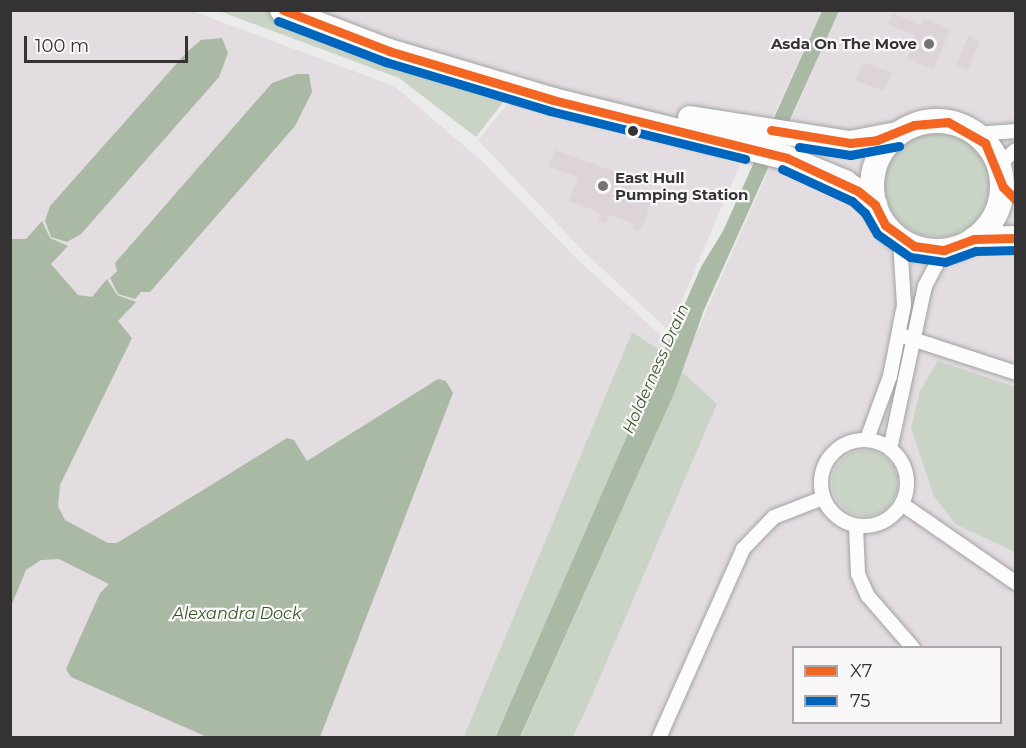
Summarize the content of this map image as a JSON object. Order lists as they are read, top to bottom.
{
  "water": ["Holderness Drain", "Alexandra Dock"],
  "places": ["Asda On The Move", "East Hull Pumping Station"],
  "lines": ["transit line X7", "transit line 75"],
  "legend": ["X7", "75"],
  "scale_bar": "100 m"
}
